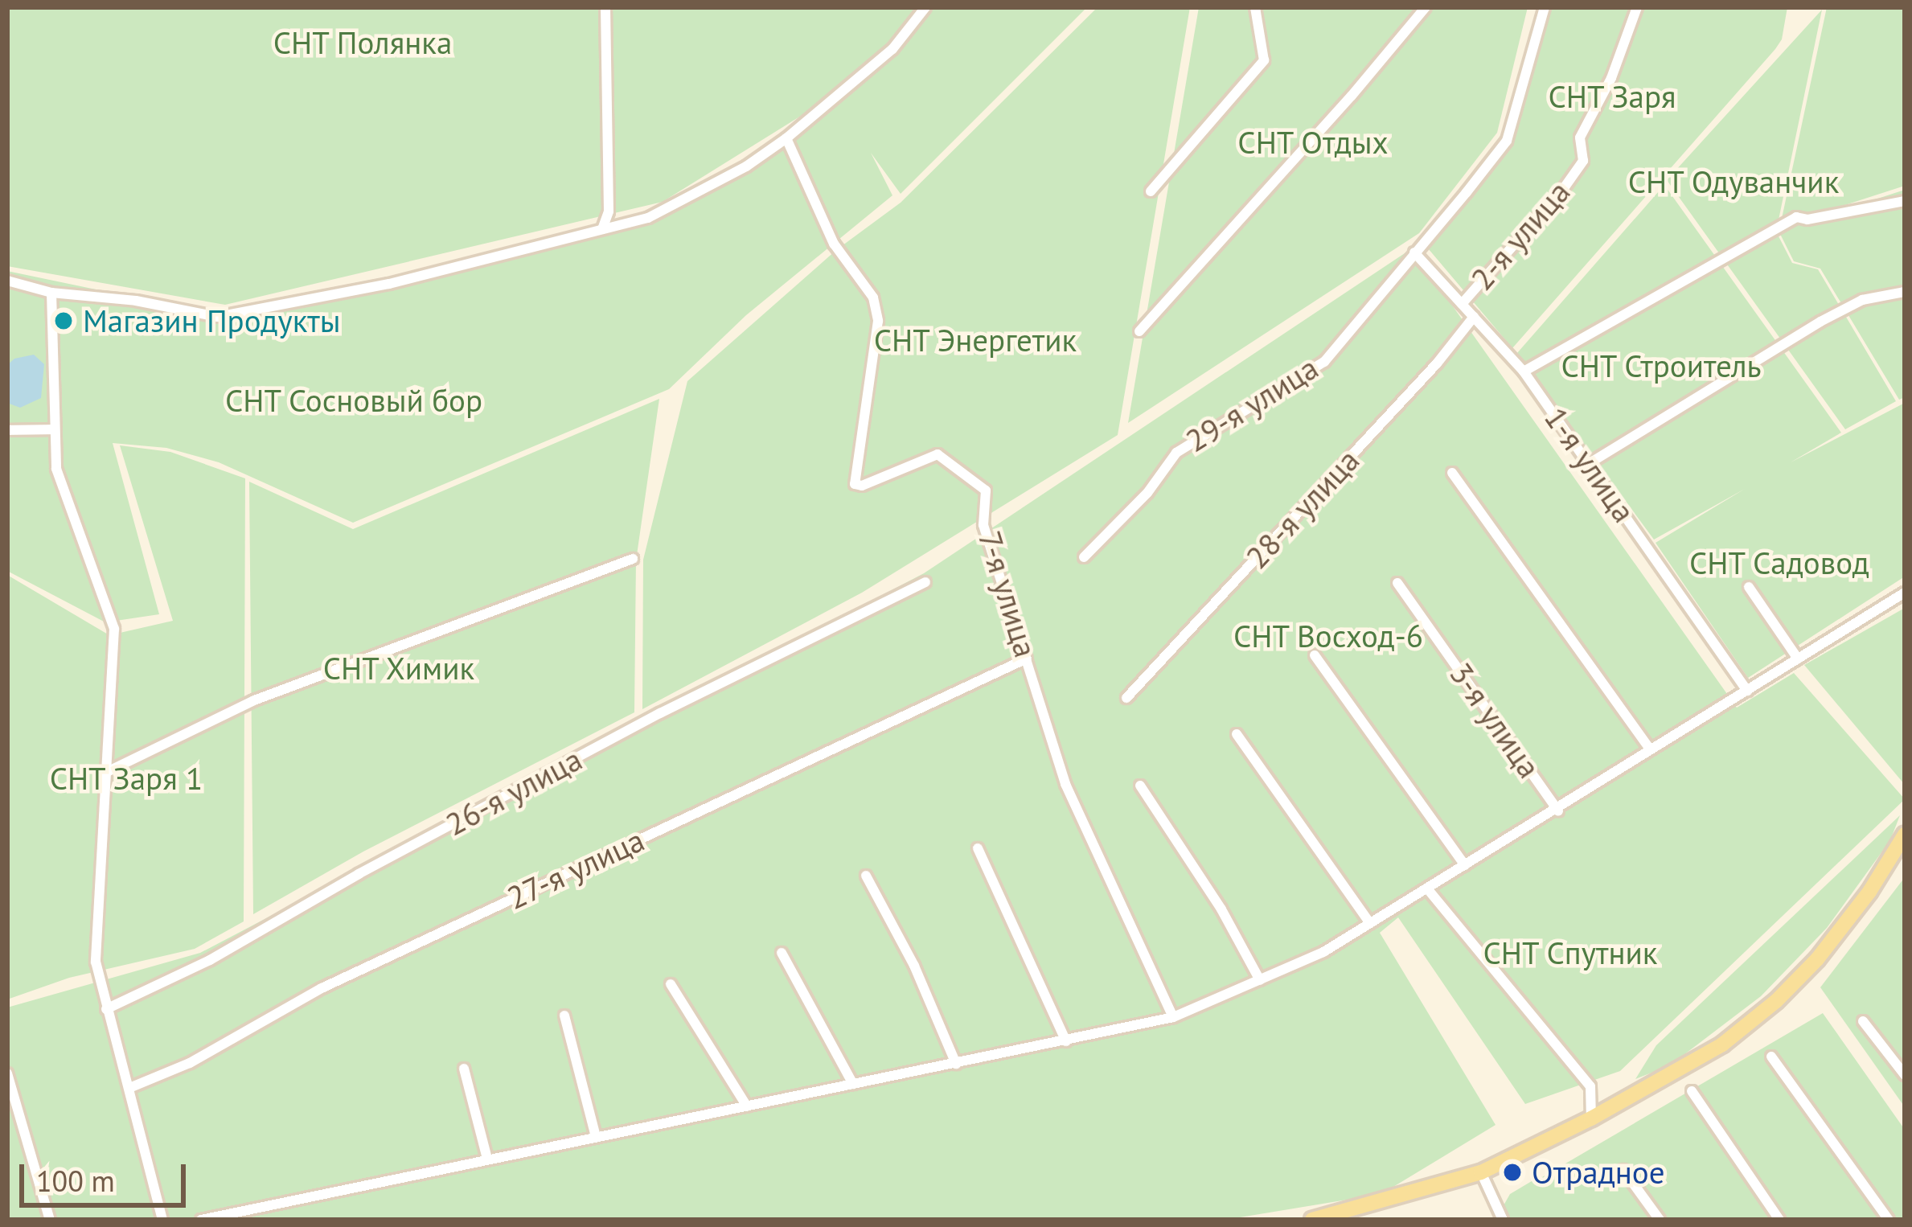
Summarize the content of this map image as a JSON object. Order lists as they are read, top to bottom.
{
  "streets": {
    "street": [
      "2-я улица",
      "29-я улица",
      "1-я улица",
      "28-я улица",
      "7-я улица",
      "3-я улица",
      "26-я улица",
      "27-я улица"
    ]
  },
  "crossings": [
    ["2-я улица", "1-я улица"],
    ["29-я улица", "1-я улица"],
    ["1-я улица", "28-я улица"],
    ["7-я улица", "27-я улица"]
  ],
  "parks": [
    "СНТ Полянка",
    "СНТ Заря",
    "СНТ Отдых",
    "СНТ Одуванчик",
    "СНТ Энергетик",
    "СНТ Строитель",
    "СНТ Сосновый бор",
    "СНТ Садовод",
    "СНТ Восход-6",
    "СНТ Химик",
    "СНТ Заря 1",
    "СНТ Спутник"
  ],
  "places": ["Магазин Продукты", "Отрадное"],
  "scale_bar": "100 m"
}
